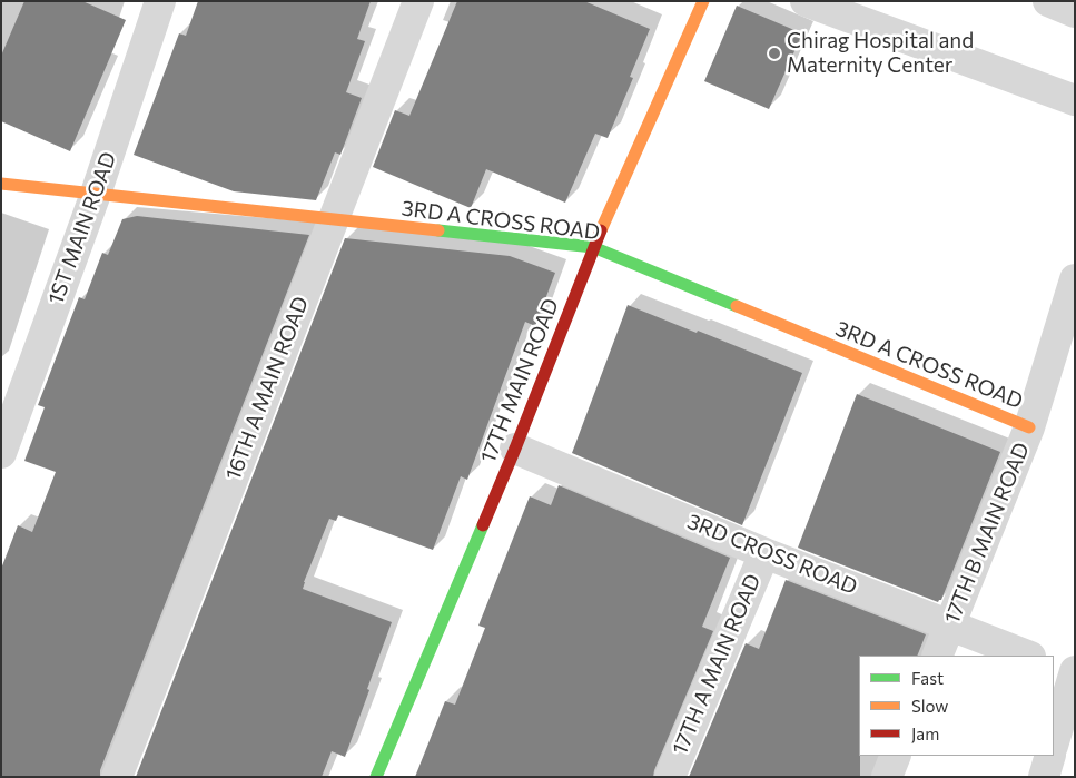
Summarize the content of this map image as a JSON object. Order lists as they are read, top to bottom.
{
  "streets": {
    "street": [
      "3RD A CROSS ROAD",
      "1ST MAIN ROAD",
      "17TH MAIN ROAD",
      "16TH A MAIN ROAD",
      "17TH B MAIN ROAD",
      "3RD CROSS ROAD",
      "17TH A MAIN ROAD"
    ]
  },
  "crossings": [
    ["3RD A CROSS ROAD", "1ST MAIN ROAD"],
    ["3RD A CROSS ROAD", "17TH MAIN ROAD"],
    ["3RD A CROSS ROAD", "16TH A MAIN ROAD"],
    ["3RD A CROSS ROAD", "17TH B MAIN ROAD"],
    ["17TH MAIN ROAD", "3RD CROSS ROAD"],
    ["17TH B MAIN ROAD", "3RD CROSS ROAD"],
    ["3RD CROSS ROAD", "17TH A MAIN ROAD"]
  ],
  "places": ["Chirag Hospital and Maternity Center"],
  "legend": ["Fast", "Slow", "Jam"]
}
